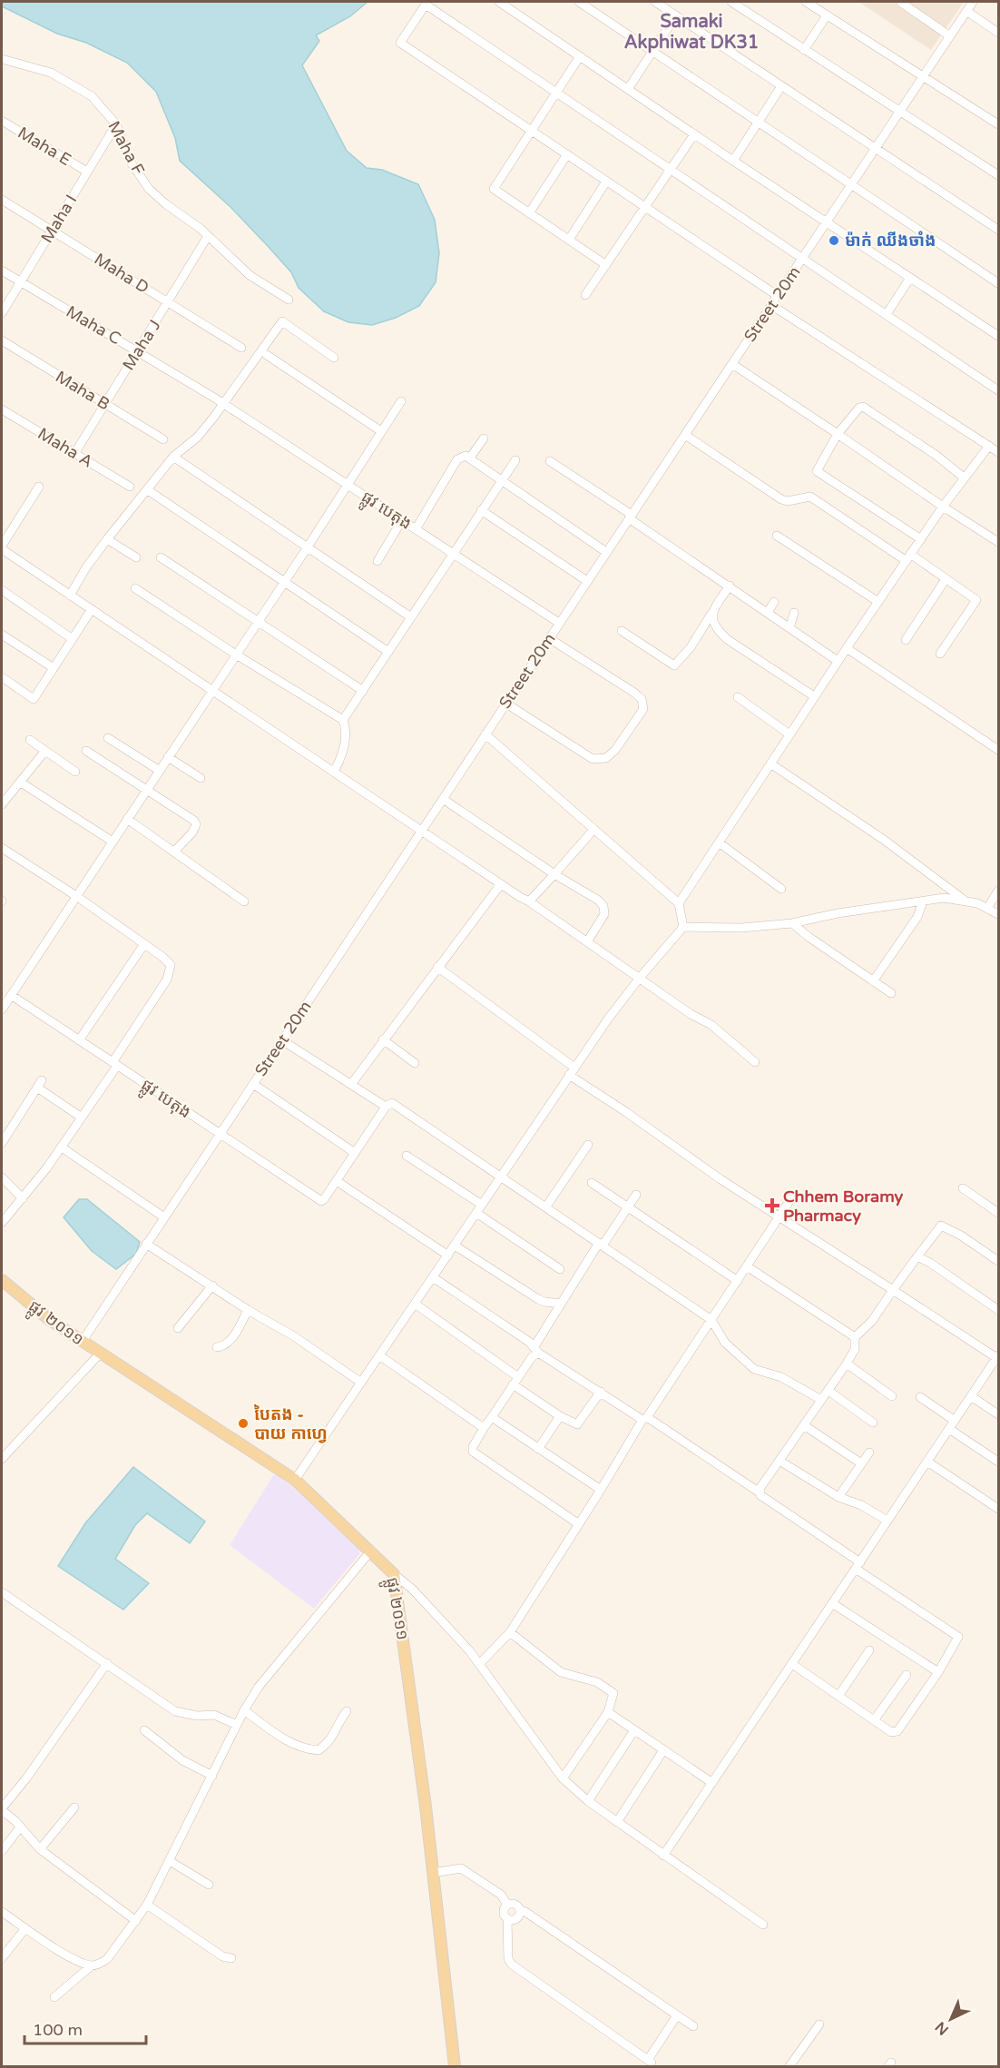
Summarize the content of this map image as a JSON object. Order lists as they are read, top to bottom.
{
  "streets": {
    "main road": ["ផ្លូវ ២០១១"],
    "street": [
      "Maha E",
      "Maha F",
      "Maha I",
      "Maha D",
      "Street 20m",
      "Maha C",
      "Maha J",
      "Maha B",
      "Maha A",
      "ផ្លូវ បេតុង"
    ]
  },
  "crossings": [
    ["Maha E", "Maha I"],
    ["Maha F", "Maha I"],
    ["Maha F", "Maha J"],
    ["Maha I", "Maha D"],
    ["Maha I", "Maha C"],
    ["Maha D", "Maha J"],
    ["Street 20m", "ផ្លូវ បេតុង"],
    ["Street 20m", "ផ្លូវ ២០១១"],
    ["Maha C", "Maha J"],
    ["Maha C", "ផ្លូវ បេតុង"],
    ["Maha J", "Maha B"],
    ["Maha J", "Maha A"]
  ],
  "districts": ["Samaki Akphiwat DK31"],
  "places": {
    "other": ["ម៉ាក់ ឈីងចាំង", "បៃតង - បាយ កាហ្វេ"],
    "health": ["Chhem Boramy Pharmacy"]
  },
  "scale_bar": "100 m",
  "north": "bottom left"
}
